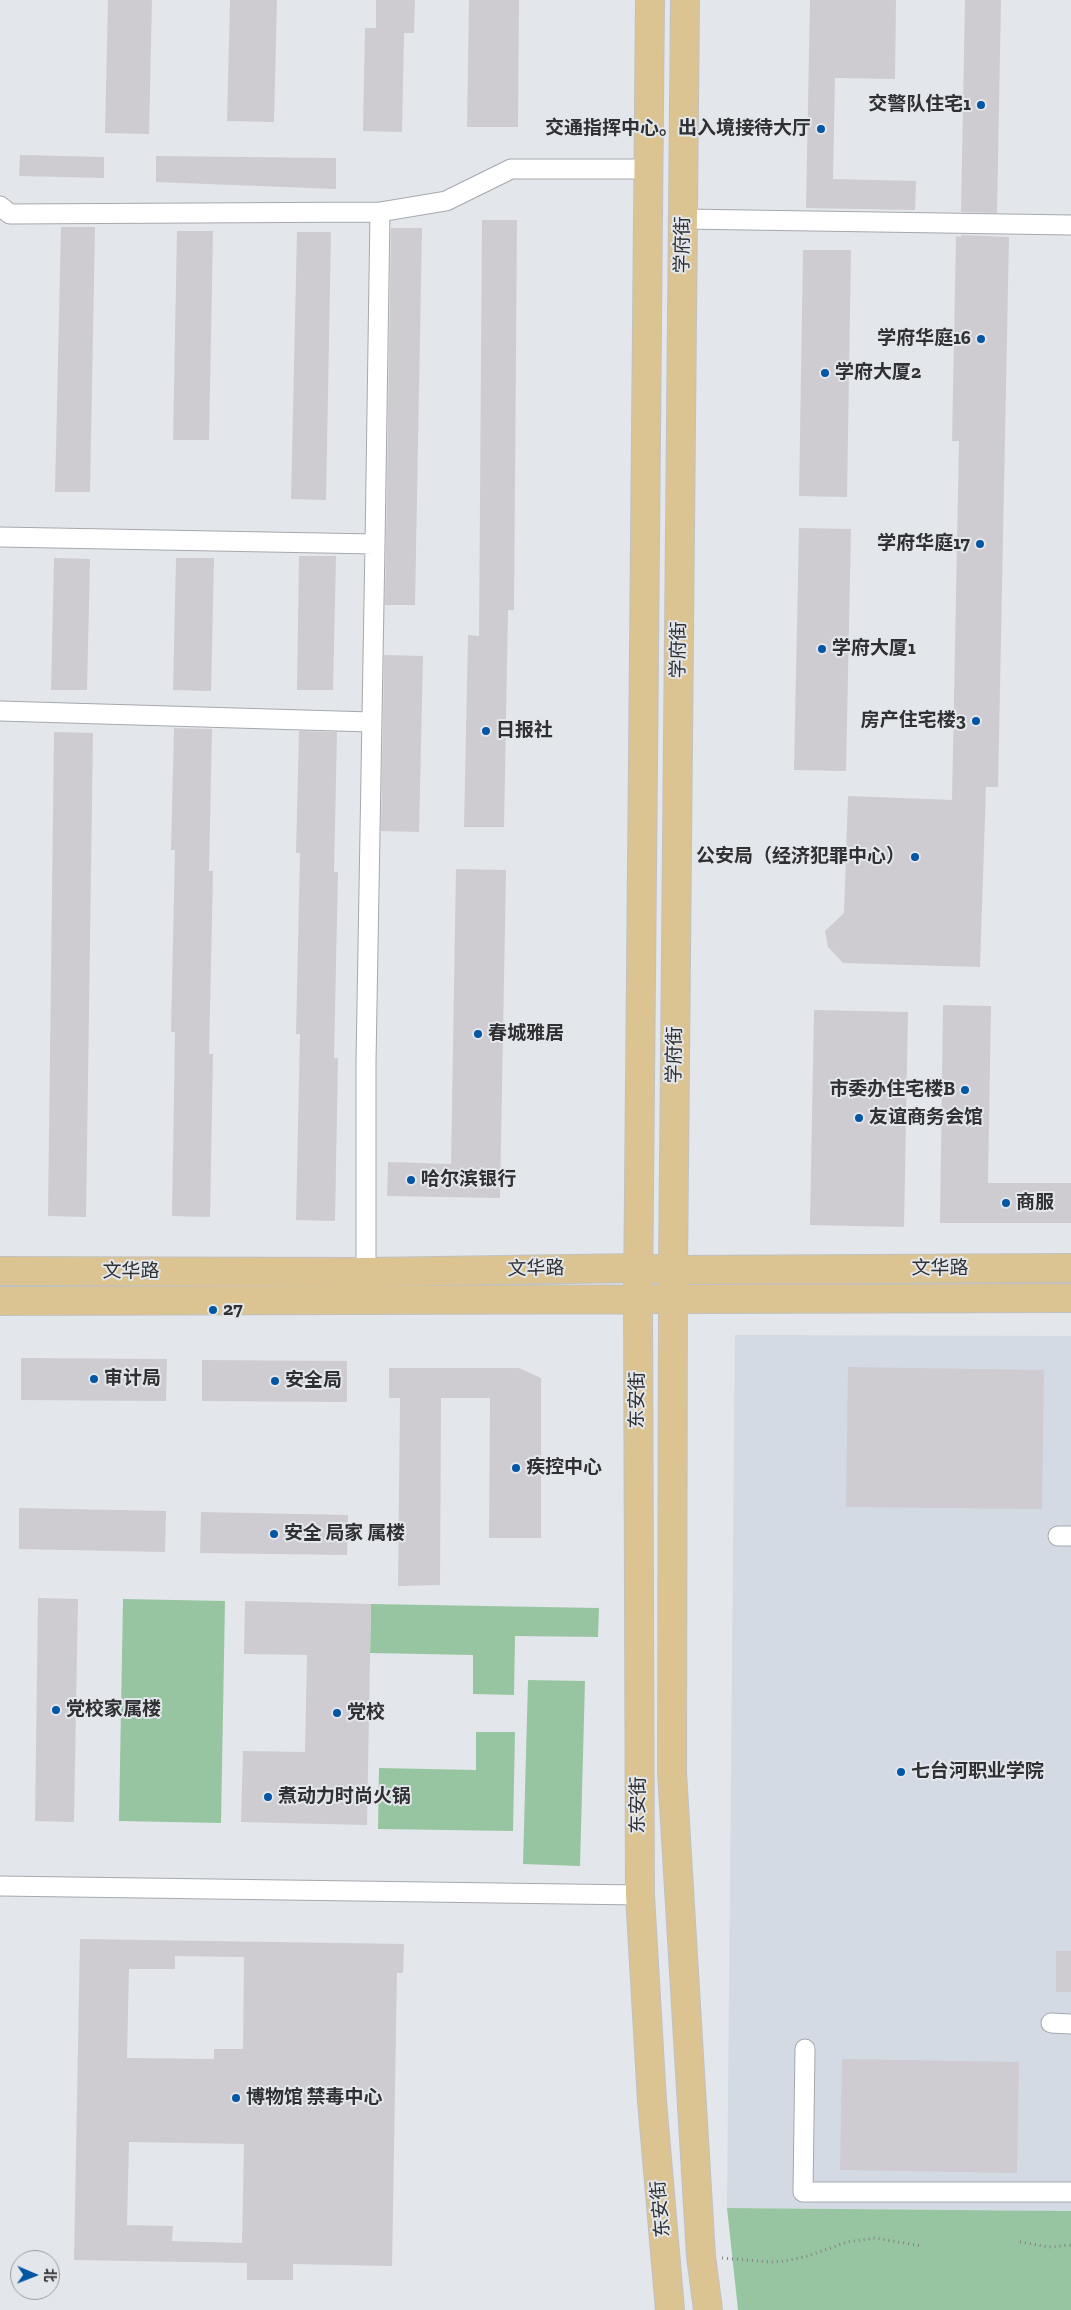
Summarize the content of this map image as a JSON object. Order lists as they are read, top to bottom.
{
  "streets": {
    "main road": ["学府街", "文华路", "东安街"]
  },
  "crossings": [
    ["学府街", "文华路"],
    ["学府街", "东安街"],
    ["文华路", "东安街"]
  ],
  "places": [
    "交警队住宅1",
    "交通指挥中心。出入境接待大厅",
    "学府华庭16",
    "学府大厦2",
    "学府华庭17",
    "学府大厦1",
    "房产住宅楼3",
    "日报社",
    "公安局（经济犯罪中心）",
    "春城雅居",
    "市委办住宅楼B",
    "友谊商务会馆",
    "哈尔滨银行",
    "商服",
    "27",
    "审计局",
    "安全局",
    "疾控中心",
    "安全 局家 属楼",
    "党校家属楼",
    "党校",
    "七台河职业学院",
    "煮动力时尚火锅",
    "博物馆 禁毒中心"
  ],
  "north": "right"
}
